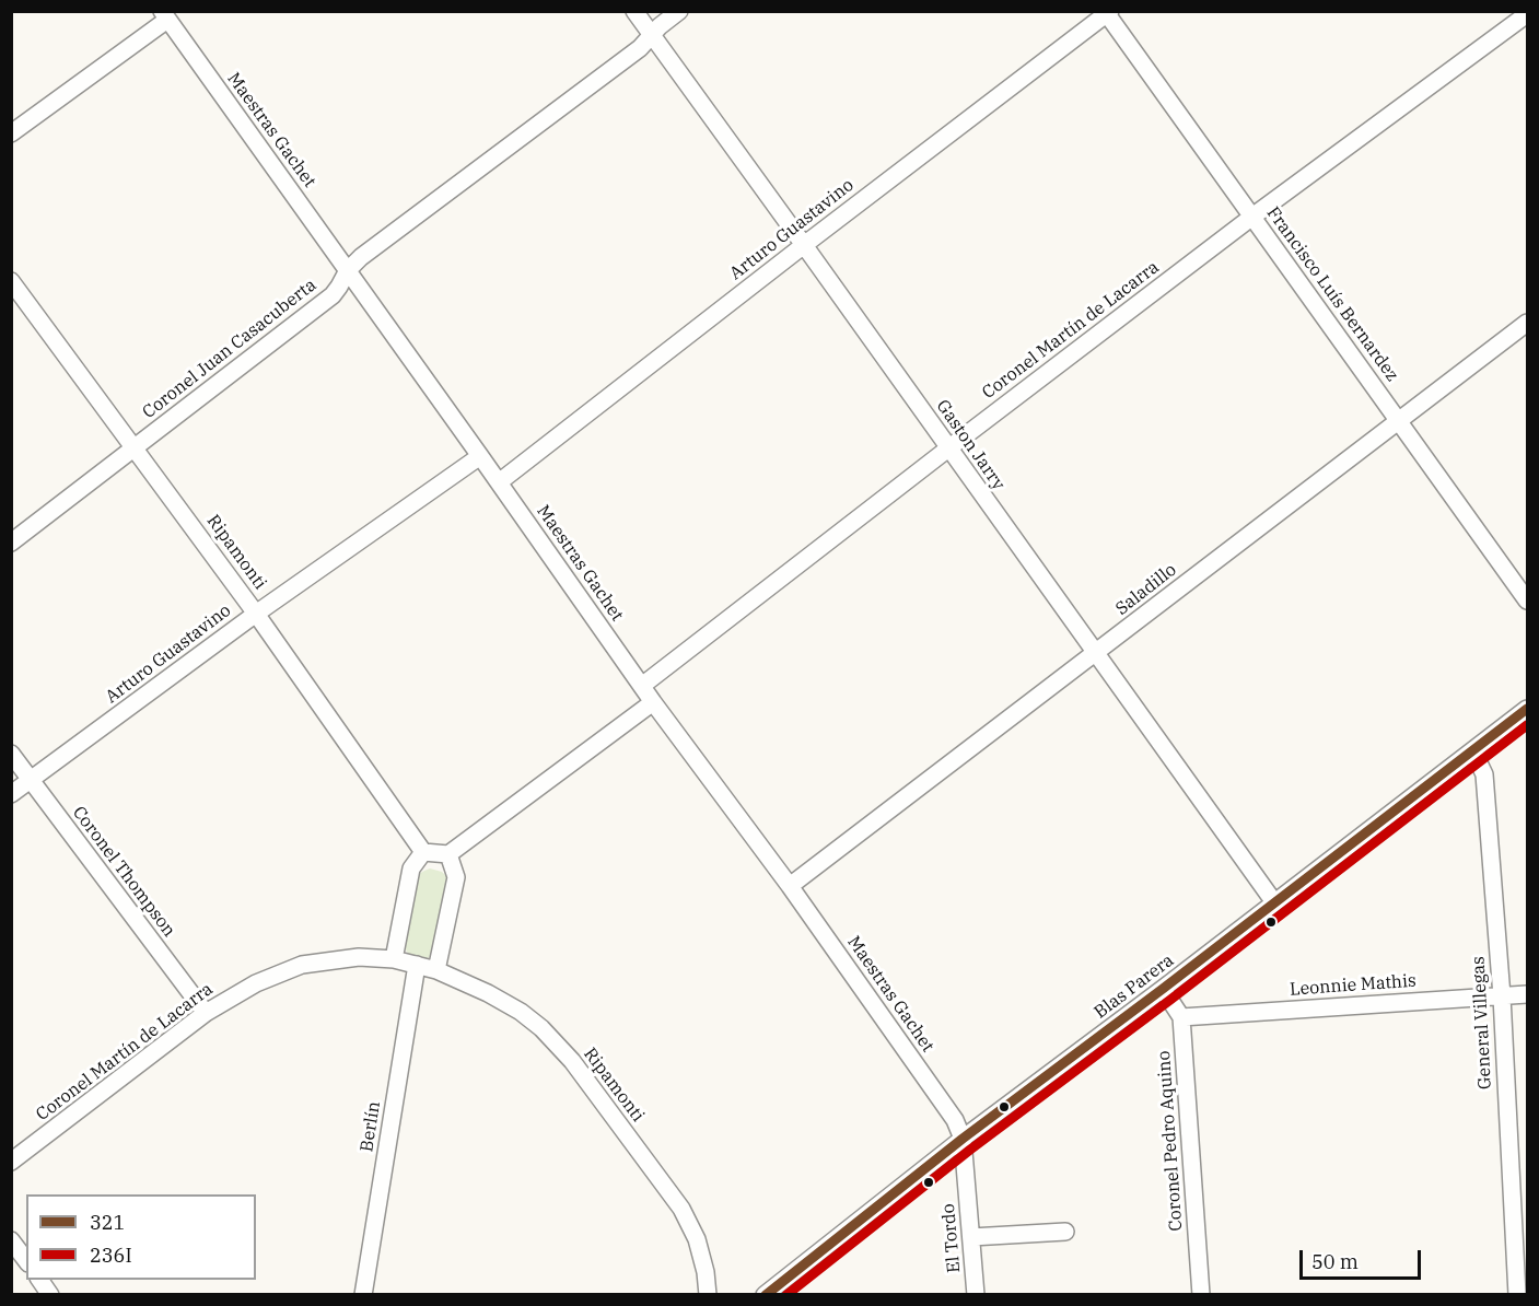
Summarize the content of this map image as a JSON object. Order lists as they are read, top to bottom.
{
  "streets": {
    "street": [
      "Maestras Gachet",
      "Arturo Guastavino",
      "Francisco Luís Bernardez",
      "Coronel Martín de Lacarra",
      "Coronel Juan Casacuberta",
      "Gaston Jarry",
      "Ripamonti",
      "Saladillo",
      "Coronel Thompson",
      "Leonnie Mathis",
      "Blas Parera",
      "General Villegas",
      "Berlín",
      "Coronel Pedro Aquino",
      "El Tordo"
    ]
  },
  "crossings": [
    ["Maestras Gachet", "Arturo Guastavino"],
    ["Maestras Gachet", "Coronel Martín de Lacarra"],
    ["Maestras Gachet", "Coronel Juan Casacuberta"],
    ["Maestras Gachet", "Saladillo"],
    ["Maestras Gachet", "Blas Parera"],
    ["Maestras Gachet", "El Tordo"],
    ["Arturo Guastavino", "Francisco Luís Bernardez"],
    ["Arturo Guastavino", "Gaston Jarry"],
    ["Arturo Guastavino", "Ripamonti"],
    ["Arturo Guastavino", "Coronel Thompson"],
    ["Francisco Luís Bernardez", "Coronel Martín de Lacarra"],
    ["Francisco Luís Bernardez", "Saladillo"],
    ["Coronel Martín de Lacarra", "Gaston Jarry"],
    ["Coronel Martín de Lacarra", "Ripamonti"],
    ["Coronel Martín de Lacarra", "Coronel Thompson"],
    ["Coronel Martín de Lacarra", "Berlín"],
    ["Coronel Juan Casacuberta", "Gaston Jarry"],
    ["Coronel Juan Casacuberta", "Ripamonti"],
    ["Gaston Jarry", "Saladillo"],
    ["Gaston Jarry", "Blas Parera"],
    ["Ripamonti", "Berlín"],
    ["Leonnie Mathis", "General Villegas"],
    ["Leonnie Mathis", "Coronel Pedro Aquino"],
    ["Blas Parera", "General Villegas"],
    ["Blas Parera", "Coronel Pedro Aquino"],
    ["Blas Parera", "El Tordo"]
  ],
  "lines": ["transit line 321", "transit line 236I"],
  "legend": ["321", "236I"],
  "scale_bar": "50 m"
}
